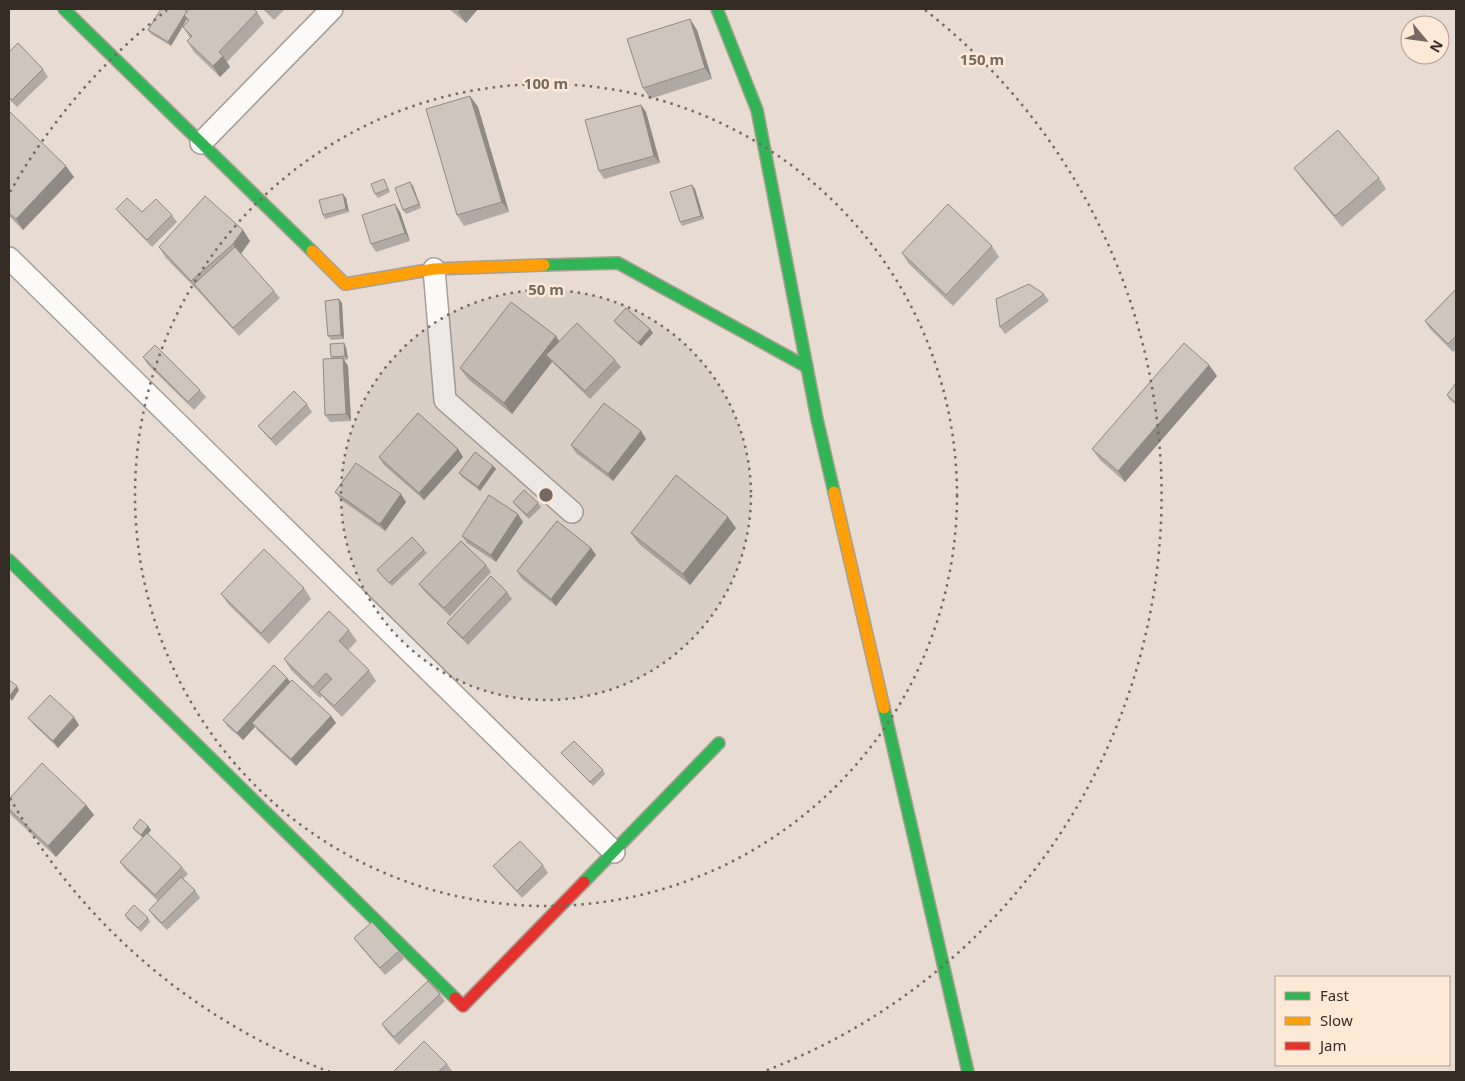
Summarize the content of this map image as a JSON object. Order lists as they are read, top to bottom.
{
  "legend": ["Fast", "Slow", "Jam"],
  "north": "bottom right",
  "rings": ["150 m", "100 m", "50 m"]
}
